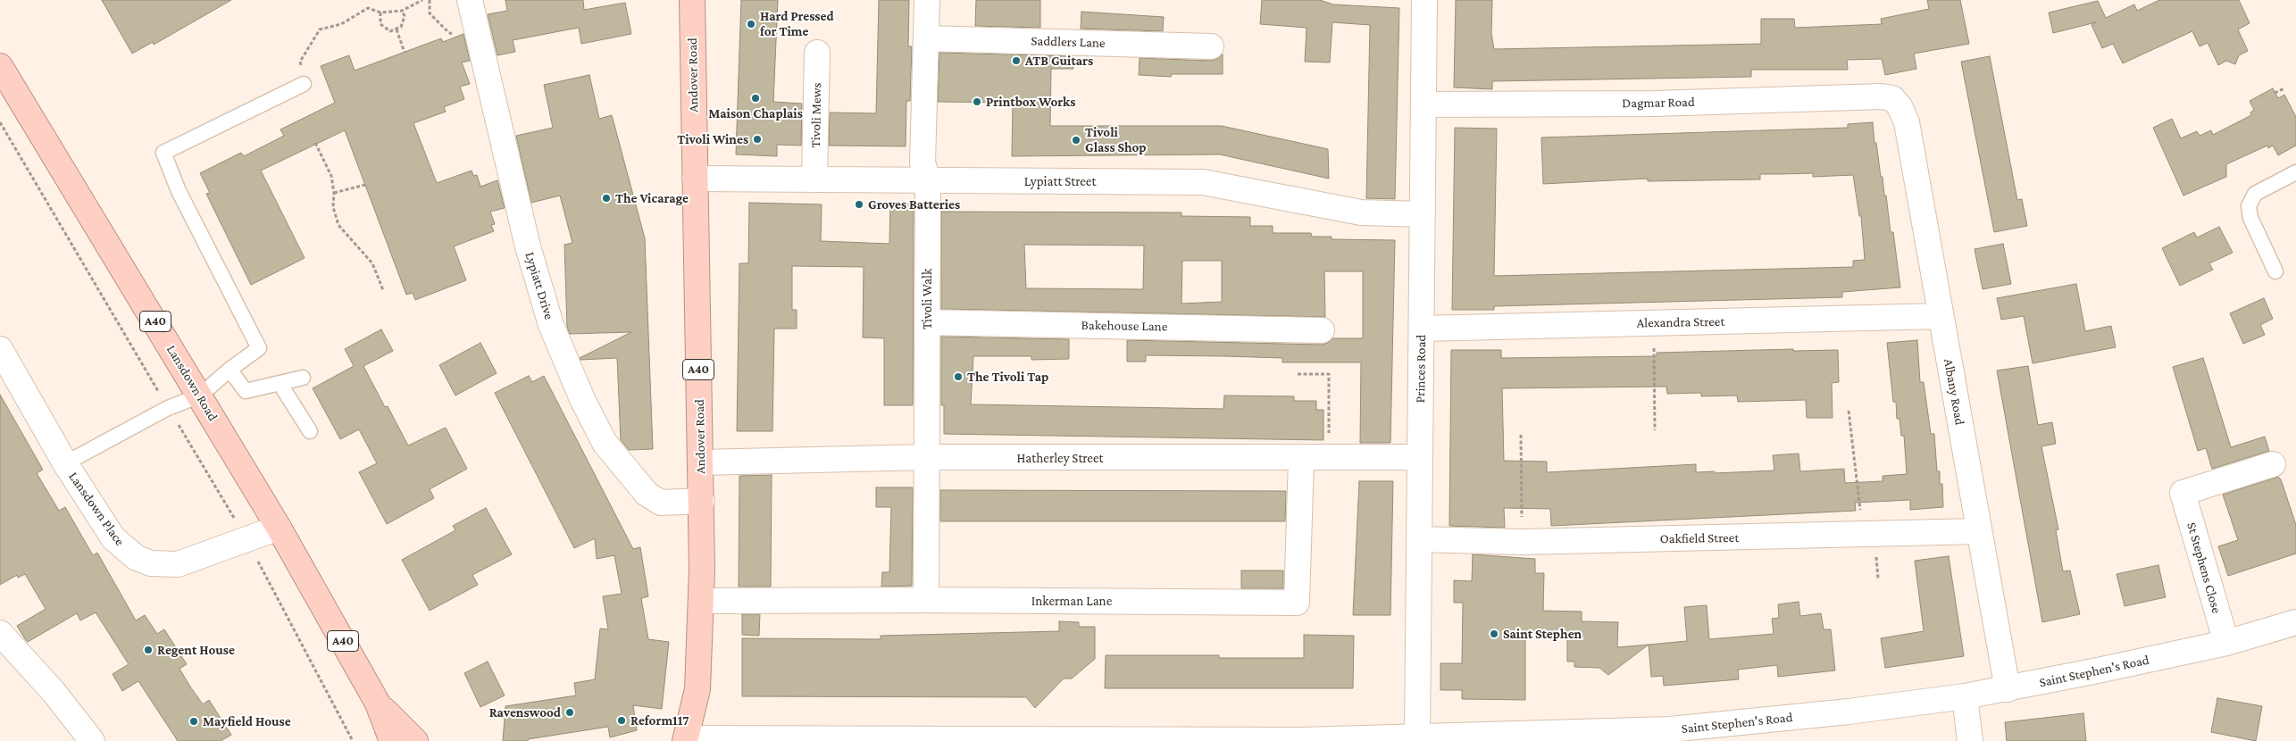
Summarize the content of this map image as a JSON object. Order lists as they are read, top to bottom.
{
  "streets": {
    "highway": ["Andover Road", "A40", "Lansdown Road"],
    "street": [
      "Saddlers Lane",
      "Dagmar Road",
      "Tivoli Mews",
      "Lypiatt Street",
      "Lypiatt Drive",
      "Tivoli Walk",
      "Alexandra Street",
      "Bakehouse Lane",
      "Princes Road",
      "Albany Road",
      "Hatherley Street",
      "Lansdown Place",
      "Oakfield Street",
      "St Stephens Close",
      "Inkerman Lane",
      "Saint Stephen's Road"
    ]
  },
  "crossings": [
    ["Saddlers Lane", "Tivoli Walk"],
    ["Andover Road", "Lypiatt Street"],
    ["Andover Road", "Lypiatt Drive"],
    ["Andover Road", "Hatherley Street"],
    ["Andover Road", "Inkerman Lane"],
    ["Andover Road", "Saint Stephen's Road"],
    ["Dagmar Road", "Princes Road"],
    ["Dagmar Road", "Albany Road"],
    ["Tivoli Mews", "Lypiatt Street"],
    ["Lypiatt Street", "Tivoli Walk"],
    ["Lypiatt Street", "Princes Road"],
    ["Tivoli Walk", "Bakehouse Lane"],
    ["Tivoli Walk", "Hatherley Street"],
    ["Tivoli Walk", "Inkerman Lane"],
    ["Alexandra Street", "Princes Road"],
    ["Alexandra Street", "Albany Road"],
    ["Princes Road", "Hatherley Street"],
    ["Princes Road", "Oakfield Street"],
    ["Princes Road", "Saint Stephen's Road"],
    ["Lansdown Road", "Lansdown Place"],
    ["Albany Road", "Oakfield Street"],
    ["Albany Road", "Saint Stephen's Road"],
    ["Hatherley Street", "Inkerman Lane"],
    ["St Stephens Close", "Saint Stephen's Road"]
  ],
  "places": [
    "Hard Pressed for Time",
    "ATB Guitars",
    "Maison Chaplais",
    "Printbox Works",
    "Tivoli Wines",
    "Tivoli Glass Shop",
    "The Vicarage",
    "Groves Batteries",
    "The Tivoli Tap",
    "Saint Stephen",
    "Regent House",
    "Ravenswood",
    "Reform117",
    "Mayfield House"
  ]
}
